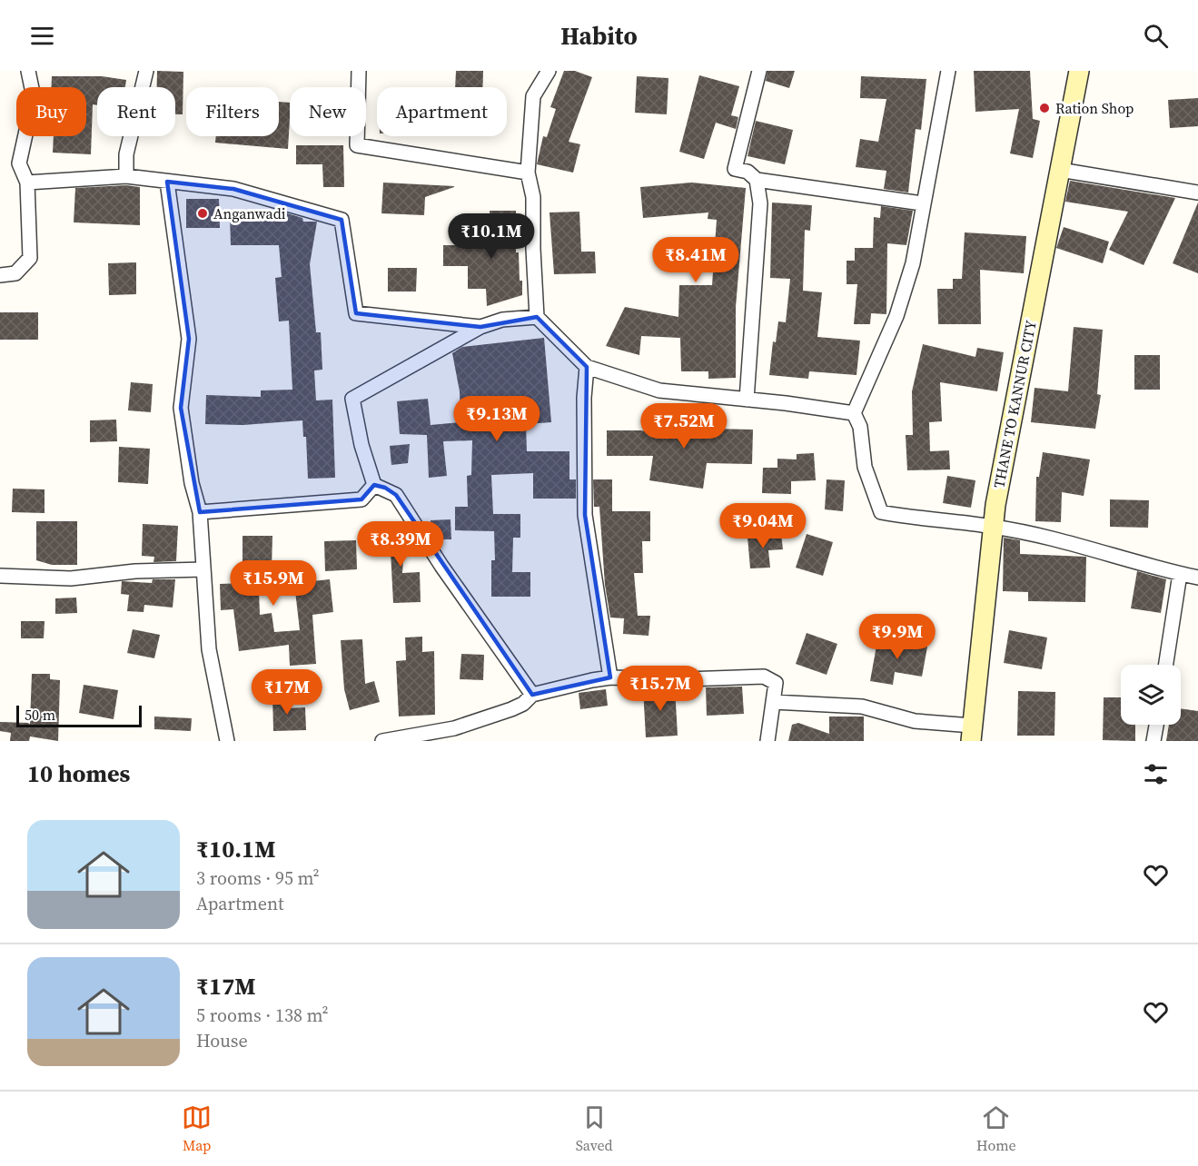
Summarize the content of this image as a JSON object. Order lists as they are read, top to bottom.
{
  "streets": {
    "street": ["THANE TO KANNUR CITY"]
  },
  "places": ["Ration Shop", "Anganwadi"],
  "scale_bar": "50 m",
  "page": {
    "header": "Habito",
    "chip": [
      "Buy",
      "Rent",
      "Filters",
      "New",
      "Apartment"
    ],
    "price": [
      "₹10.1M",
      "₹8.41M",
      "₹9.13M",
      "₹7.52M",
      "₹9.04M",
      "₹8.39M",
      "₹15.9M",
      "₹9.9M",
      "₹15.7M",
      "₹17M"
    ],
    "scale": "50 m",
    "heading": "10 homes",
    "list": [
      {
        "name": "₹10.1M",
        "note": "3 rooms · 95 m² · Apartment"
      },
      {
        "name": "₹17M",
        "note": "5 rooms · 138 m² · House"
      }
    ],
    "tabs": ["Map", "Saved", "Home"]
  }
}
